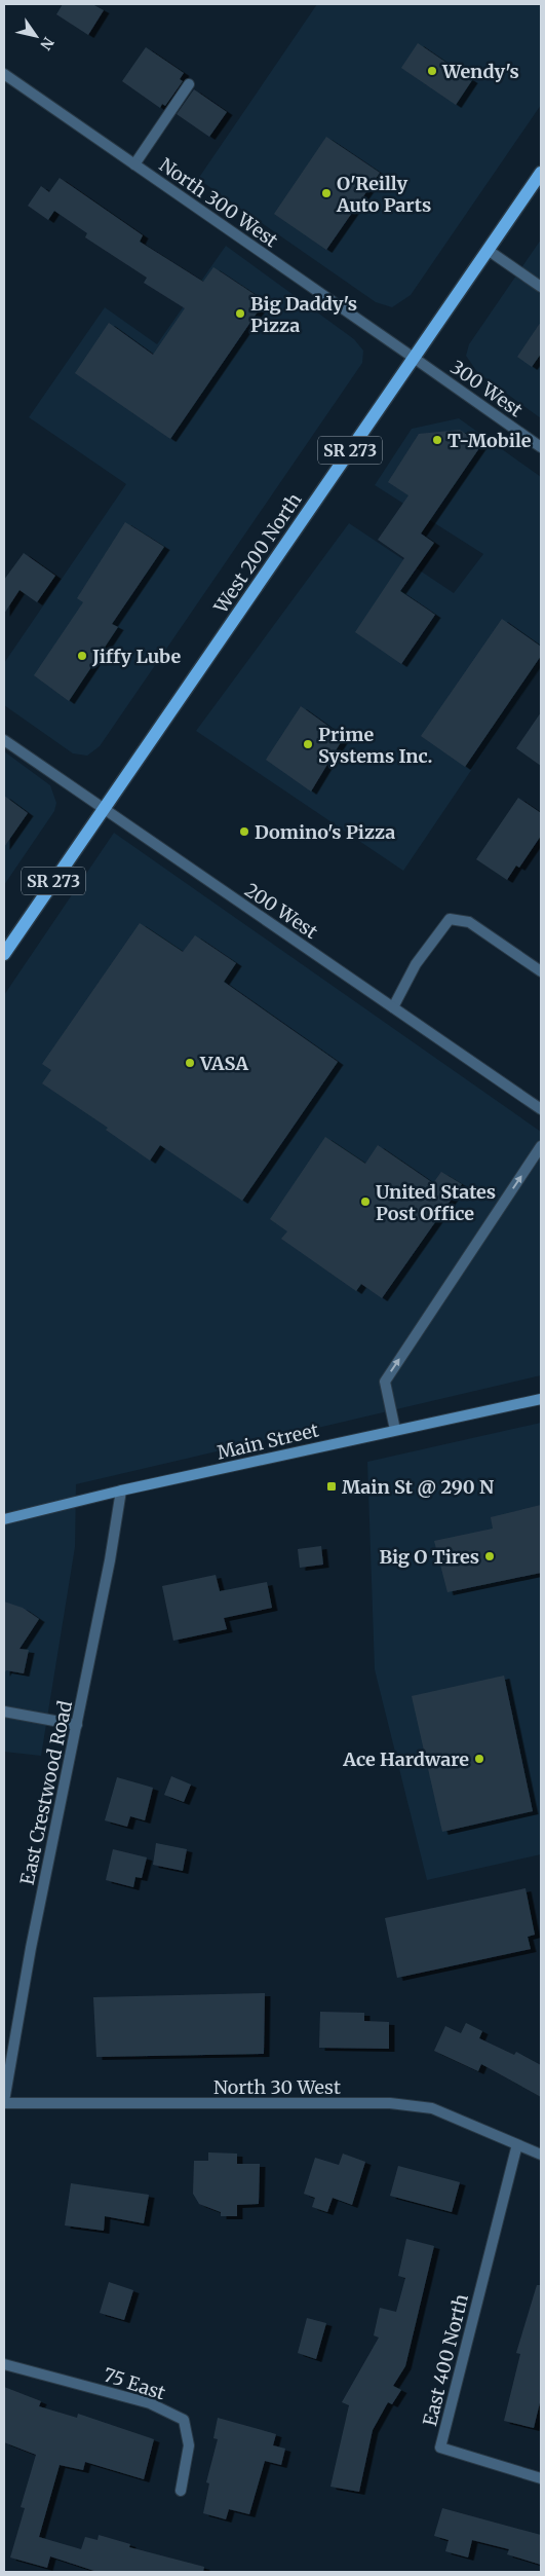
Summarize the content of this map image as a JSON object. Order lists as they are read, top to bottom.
{
  "streets": {
    "main road": ["SR 273", "West 200 North", "Main Street"],
    "street": [
      "North 300 West",
      "300 West",
      "200 West",
      "East Crestwood Road",
      "North 30 West",
      "East 400 North",
      "75 East"
    ]
  },
  "crossings": [
    ["North 300 West", "300 West"],
    ["North 300 West", "West 200 North"],
    ["300 West", "West 200 North"],
    ["West 200 North", "200 West"],
    ["Main Street", "East Crestwood Road"],
    ["East Crestwood Road", "North 30 West"],
    ["North 30 West", "East 400 North"]
  ],
  "places": {
    "other": [
      "Wendy's",
      "O'Reilly Auto Parts",
      "Big Daddy's Pizza",
      "T-Mobile",
      "Jiffy Lube",
      "Prime Systems Inc.",
      "Domino's Pizza",
      "VASA",
      "United States Post Office",
      "Big O Tires",
      "Ace Hardware"
    ],
    "transit": ["Main St @ 290 N"]
  },
  "north": "bottom right"
}
